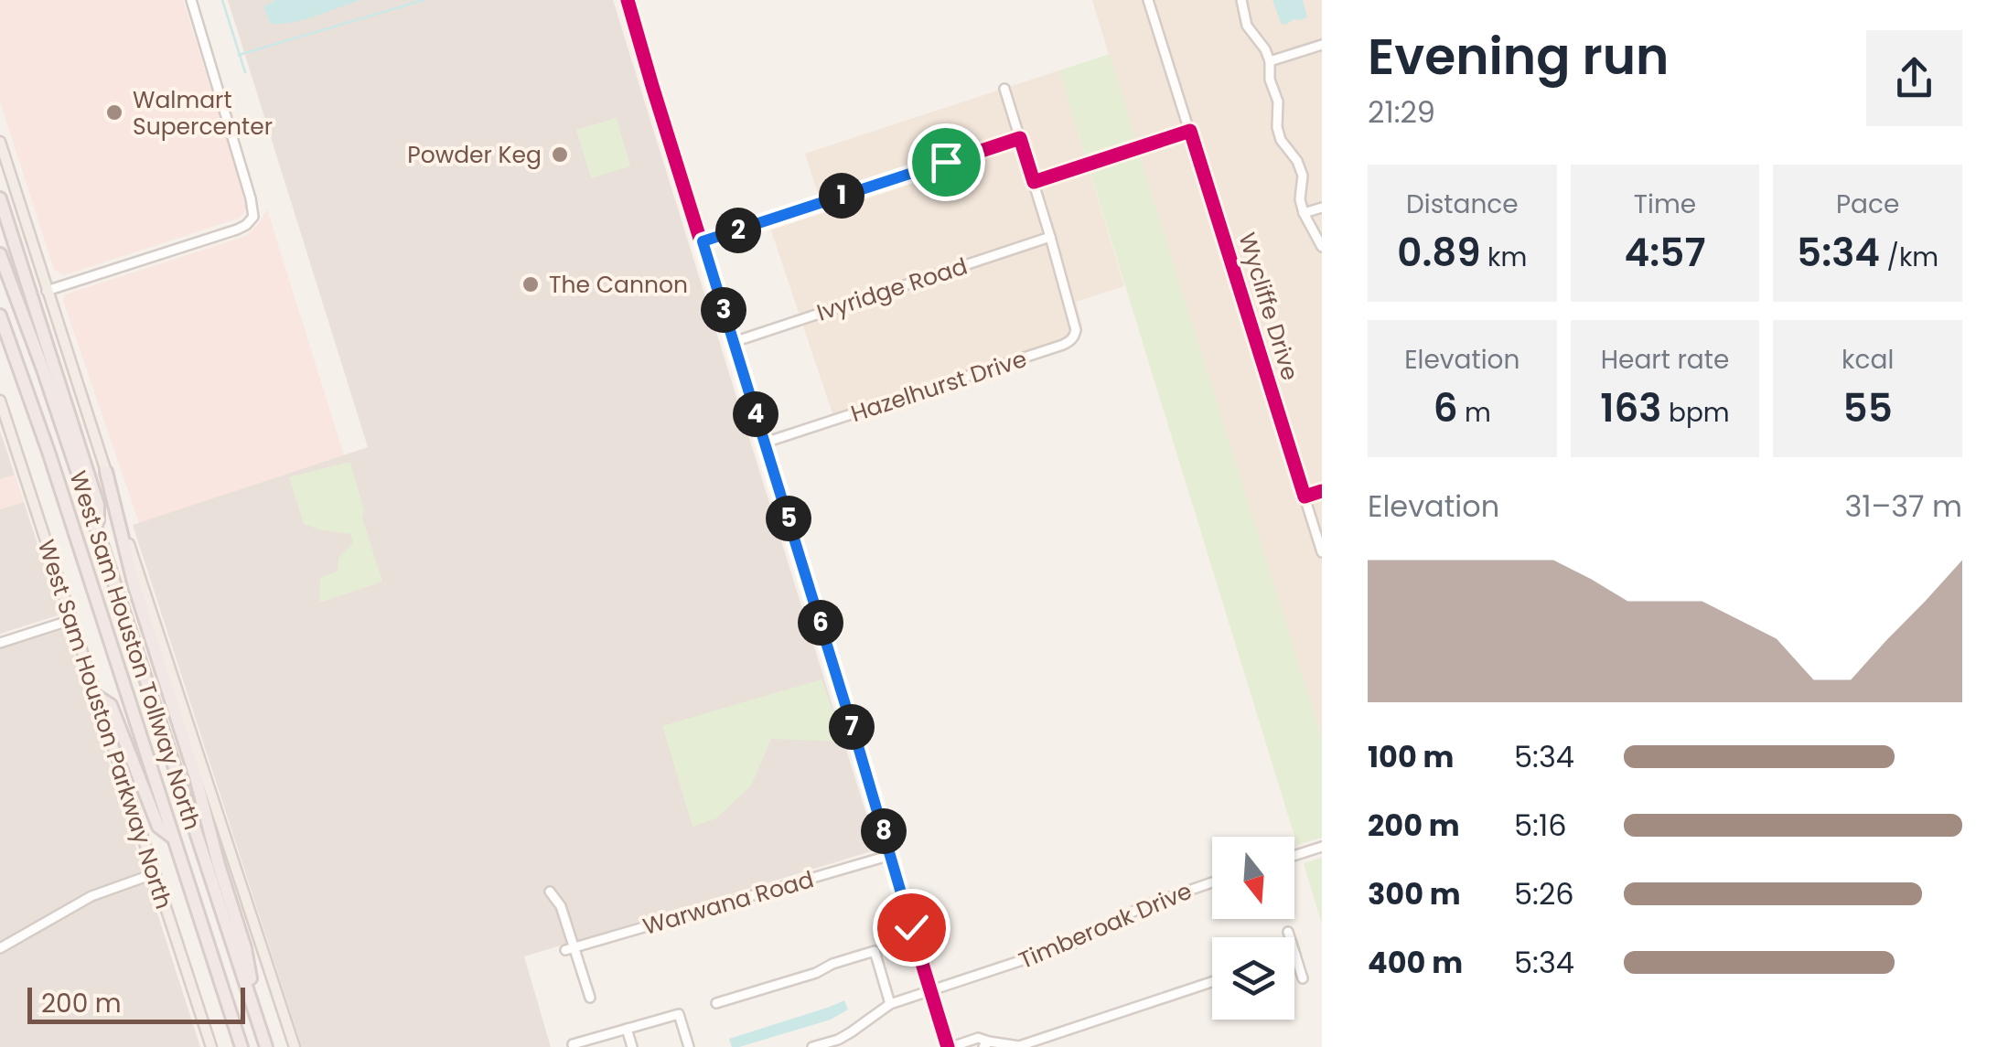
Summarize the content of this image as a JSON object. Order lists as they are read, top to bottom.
{
  "streets": {
    "highway": ["West Sam Houston Tollway North"],
    "main road": ["West Sam Houston Parkway North"],
    "street": [
      "Ivyridge Road",
      "Wycliffe Drive",
      "Hazelhurst Drive",
      "Warwana Road",
      "Timberoak Drive"
    ]
  },
  "crossings": [
    ["Ivyridge Road", "Hazelhurst Drive"]
  ],
  "places": ["Walmart Supercenter", "Powder Keg", "The Cannon"],
  "scale_bar": "200 m",
  "north": "bottom",
  "page": {
    "heading": ["Evening run", "21:29"],
    "stats": [
      ["Distance", "0.89 km"],
      ["Time", "4:57"],
      ["Pace", "5:34 /km"],
      ["Elevation", "6 m"],
      ["Heart rate", "163 bpm"],
      ["kcal", "55"]
    ],
    "pins": [
      "1",
      "2",
      "3",
      "4",
      "5",
      "6",
      "7",
      "8"
    ],
    "chart": ["Elevation", "31–37 m"],
    "list": [
      {
        "name": "100 m",
        "note": "5:34"
      },
      {
        "name": "200 m",
        "note": "5:16"
      },
      {
        "name": "300 m",
        "note": "5:26"
      },
      {
        "name": "400 m",
        "note": "5:34"
      }
    ],
    "scale": "200 m"
  }
}
